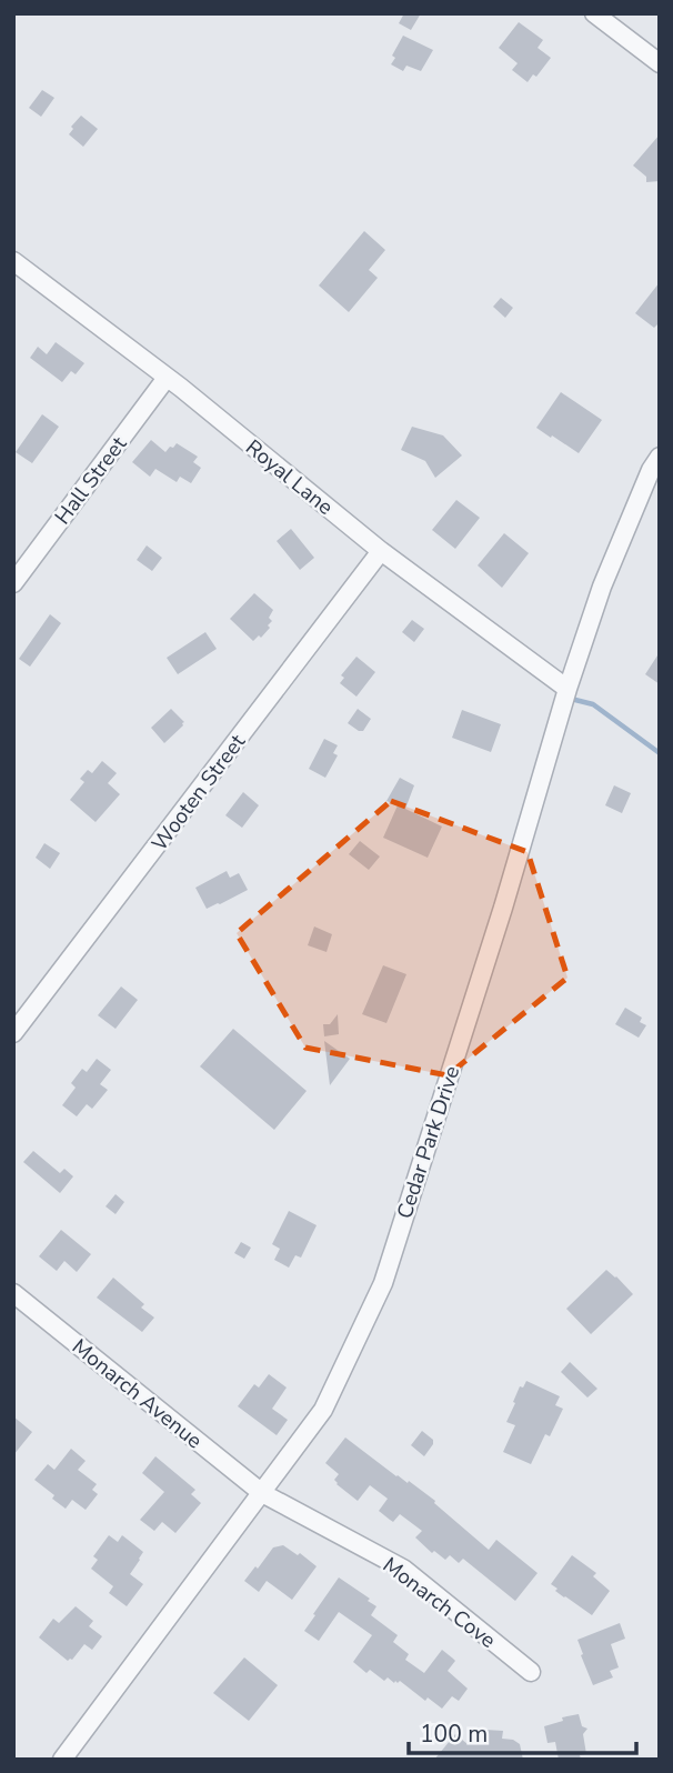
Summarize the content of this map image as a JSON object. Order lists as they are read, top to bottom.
{
  "streets": {
    "street": [
      "Royal Lane",
      "Hall Street",
      "Wooten Street",
      "Cedar Park Drive",
      "Monarch Avenue",
      "Monarch Cove"
    ]
  },
  "crossings": [
    ["Royal Lane", "Hall Street"],
    ["Royal Lane", "Wooten Street"],
    ["Royal Lane", "Cedar Park Drive"],
    ["Cedar Park Drive", "Monarch Avenue"],
    ["Cedar Park Drive", "Monarch Cove"],
    ["Monarch Avenue", "Monarch Cove"]
  ],
  "scale_bar": "100 m"
}
